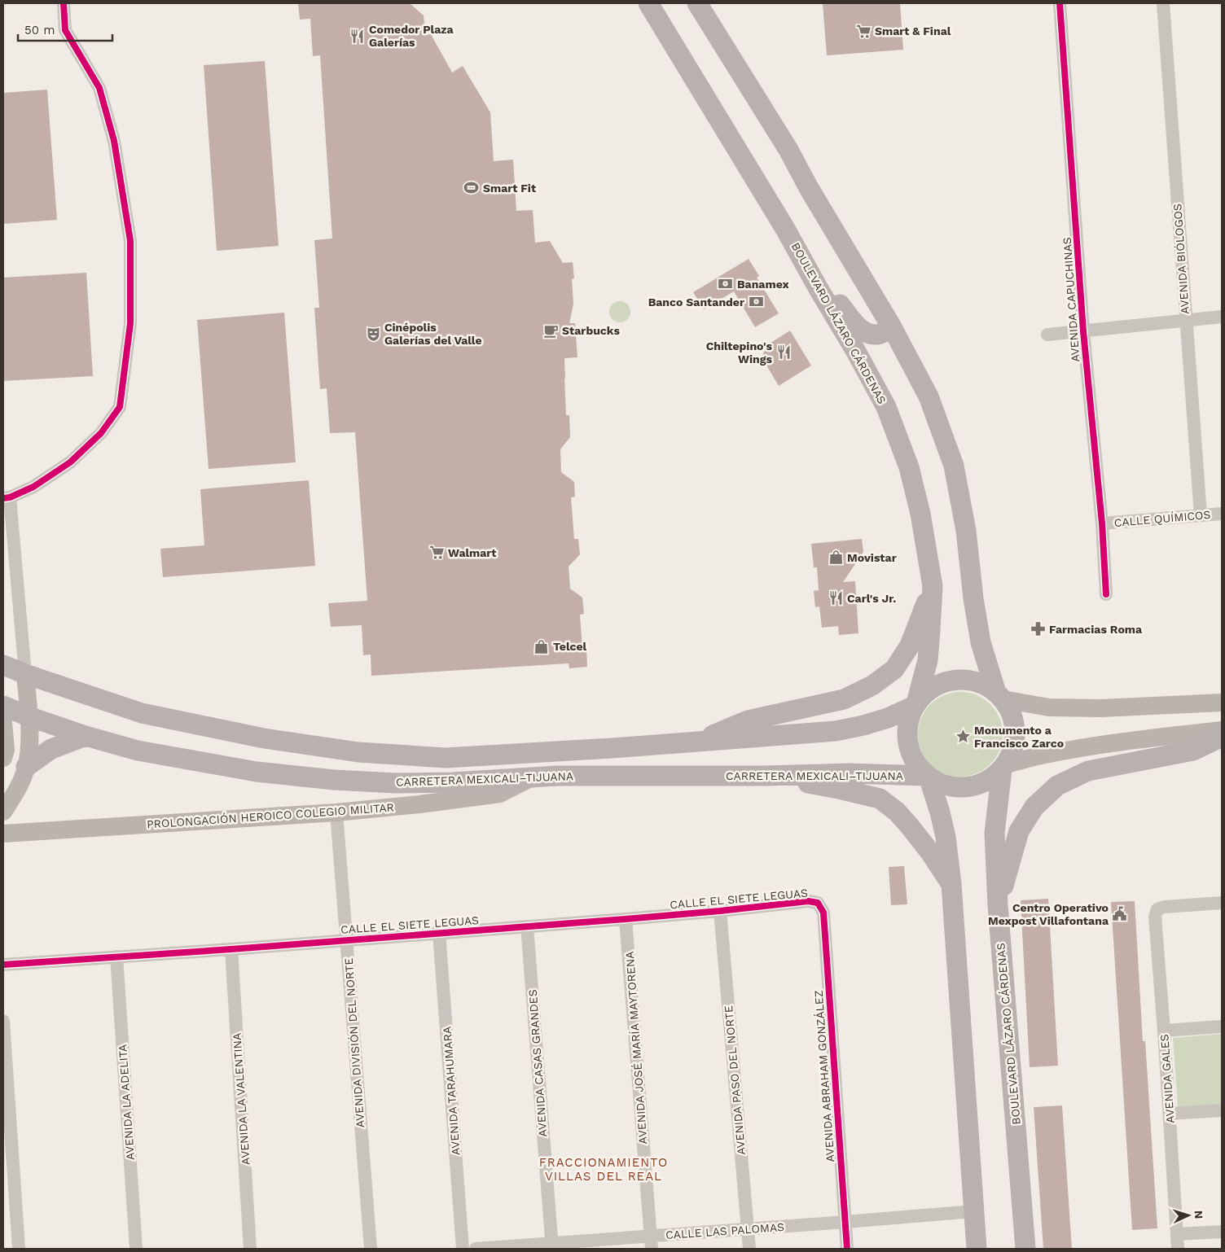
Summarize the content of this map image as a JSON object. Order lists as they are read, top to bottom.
{
  "streets": {
    "main road": ["BOULEVARD LÁZARO CÁRDENAS", "CARRETERA MEXICALI–TIJUANA", "PROLONGACIÓN HEROICO COLEGIO MILITAR"],
    "street": [
      "AVENIDA BIÓLOGOS",
      "AVENIDA CAPUCHINAS",
      "CALLE QUÍMICOS",
      "CALLE EL SIETE LEGUAS",
      "AVENIDA DIVISIÓN DEL NORTE",
      "AVENIDA JOSÉ MARÍA MAYTORENA",
      "AVENIDA CASAS GRANDES",
      "AVENIDA ABRAHAM GONZÁLEZ",
      "AVENIDA GALES",
      "AVENIDA PASO DEL NORTE",
      "AVENIDA TARAHUMARA",
      "AVENIDA LA VALENTINA",
      "AVENIDA LA ADELITA",
      "CALLE LAS PALOMAS"
    ]
  },
  "crossings": [
    ["AVENIDA BIÓLOGOS", "CALLE QUÍMICOS"],
    ["AVENIDA CAPUCHINAS", "CALLE QUÍMICOS"],
    ["BOULEVARD LÁZARO CÁRDENAS", "CARRETERA MEXICALI–TIJUANA"],
    ["CARRETERA MEXICALI–TIJUANA", "PROLONGACIÓN HEROICO COLEGIO MILITAR"],
    ["PROLONGACIÓN HEROICO COLEGIO MILITAR", "AVENIDA DIVISIÓN DEL NORTE"],
    ["CALLE EL SIETE LEGUAS", "AVENIDA DIVISIÓN DEL NORTE"],
    ["CALLE EL SIETE LEGUAS", "AVENIDA JOSÉ MARÍA MAYTORENA"],
    ["CALLE EL SIETE LEGUAS", "AVENIDA CASAS GRANDES"],
    ["CALLE EL SIETE LEGUAS", "AVENIDA ABRAHAM GONZÁLEZ"],
    ["CALLE EL SIETE LEGUAS", "AVENIDA PASO DEL NORTE"],
    ["CALLE EL SIETE LEGUAS", "AVENIDA TARAHUMARA"],
    ["CALLE EL SIETE LEGUAS", "AVENIDA LA VALENTINA"],
    ["CALLE EL SIETE LEGUAS", "AVENIDA LA ADELITA"],
    ["AVENIDA JOSÉ MARÍA MAYTORENA", "CALLE LAS PALOMAS"],
    ["AVENIDA CASAS GRANDES", "CALLE LAS PALOMAS"],
    ["AVENIDA ABRAHAM GONZÁLEZ", "CALLE LAS PALOMAS"],
    ["AVENIDA PASO DEL NORTE", "CALLE LAS PALOMAS"]
  ],
  "districts": ["FRACCIONAMIENTO VILLAS DEL REAL"],
  "places": {
    "supermarket": ["Smart & Final", "Walmart"],
    "restaurant": ["Comedor Plaza Galerías", "Chiltepino's Wings", "Carl's Jr."],
    "sports": ["Smart Fit"],
    "bank": ["Banamex", "Banco Santander"],
    "cafe": ["Starbucks"],
    "theatre": ["Cinépolis Galerías del Valle"],
    "shop": ["Movistar", "Telcel"],
    "pharmacy": ["Farmacias Roma"],
    "place": ["Monumento a Francisco Zarco"],
    "public building": ["Centro Operativo Mexpost Villafontana"]
  },
  "scale_bar": "50 m",
  "north": "right"
}
